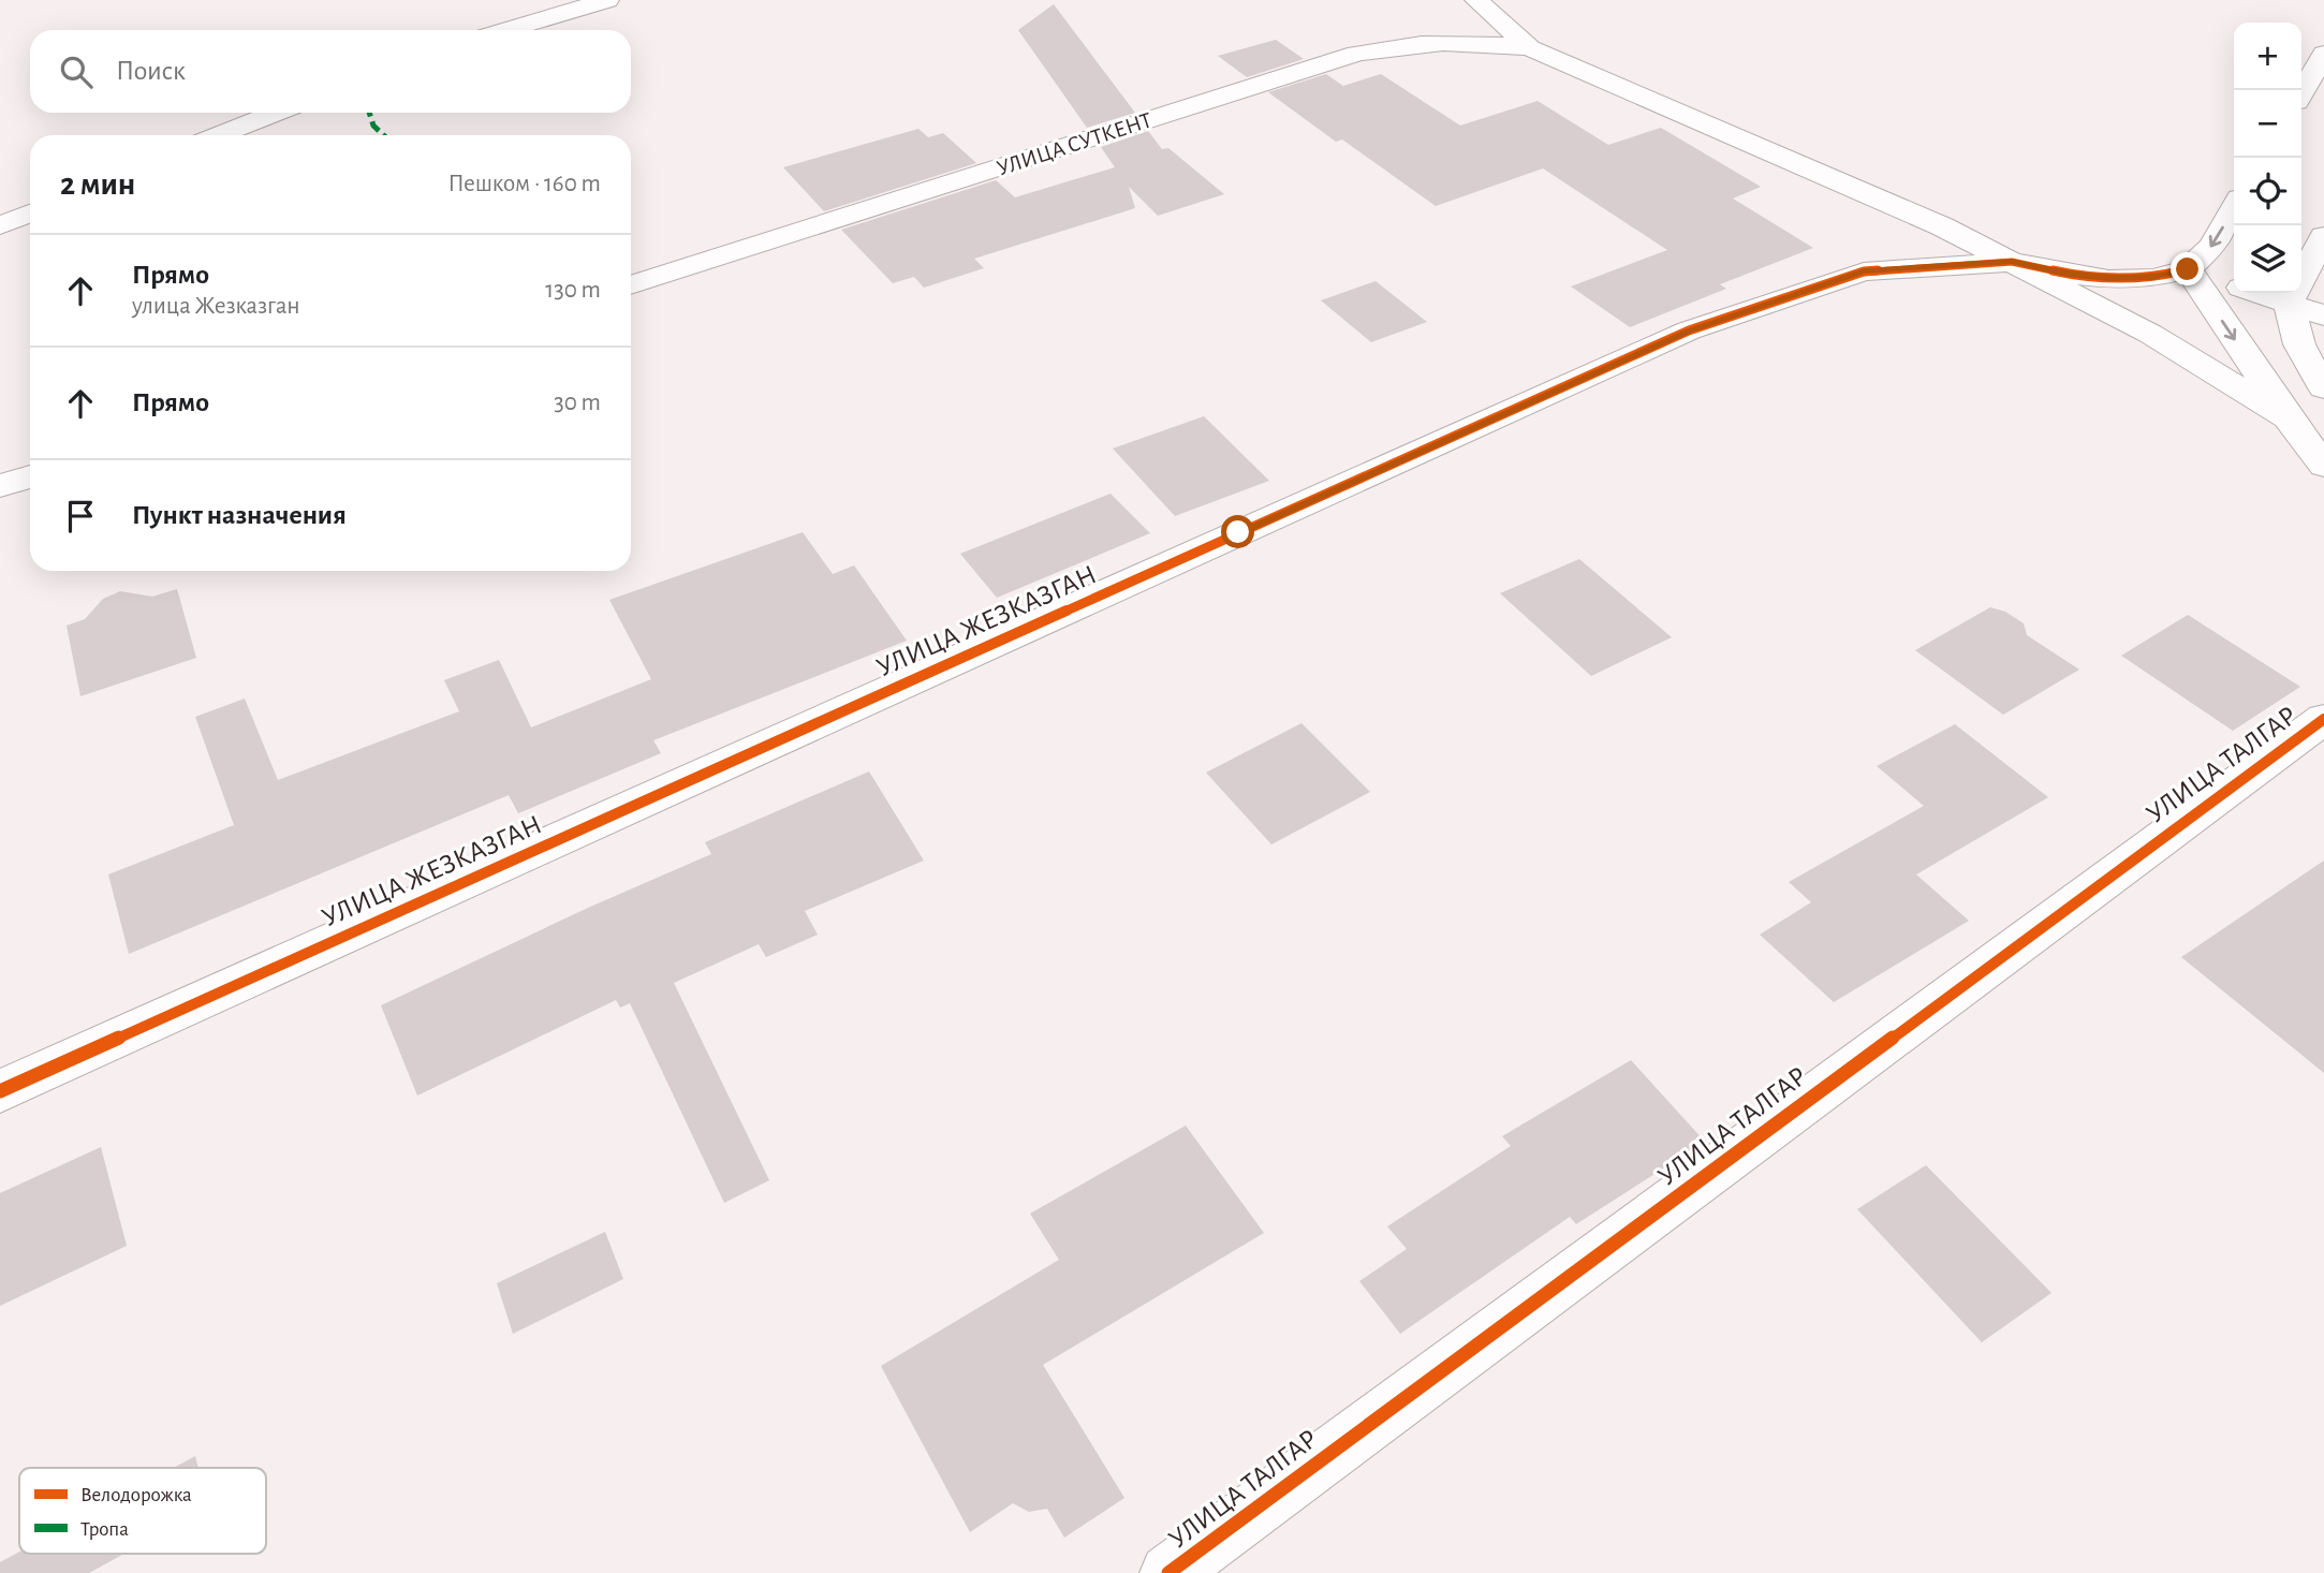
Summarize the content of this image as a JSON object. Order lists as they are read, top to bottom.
{
  "streets": {
    "street": ["УЛИЦА СУТКЕНТ", "УЛИЦА ЖЕЗКАЗГАН", "УЛИЦА ТАЛГАР"]
  },
  "legend": ["Велодорожка", "Тропа"],
  "page": {
    "map_buttons": ["+", "−"],
    "search": "Поиск",
    "heading": ["2 мин", "Пешком · 160 m"],
    "list": [
      ["Прямо", "улица Жезказган", "130 m"],
      ["Прямо", "30 m"],
      "Пункт назначения"
    ]
  }
}
